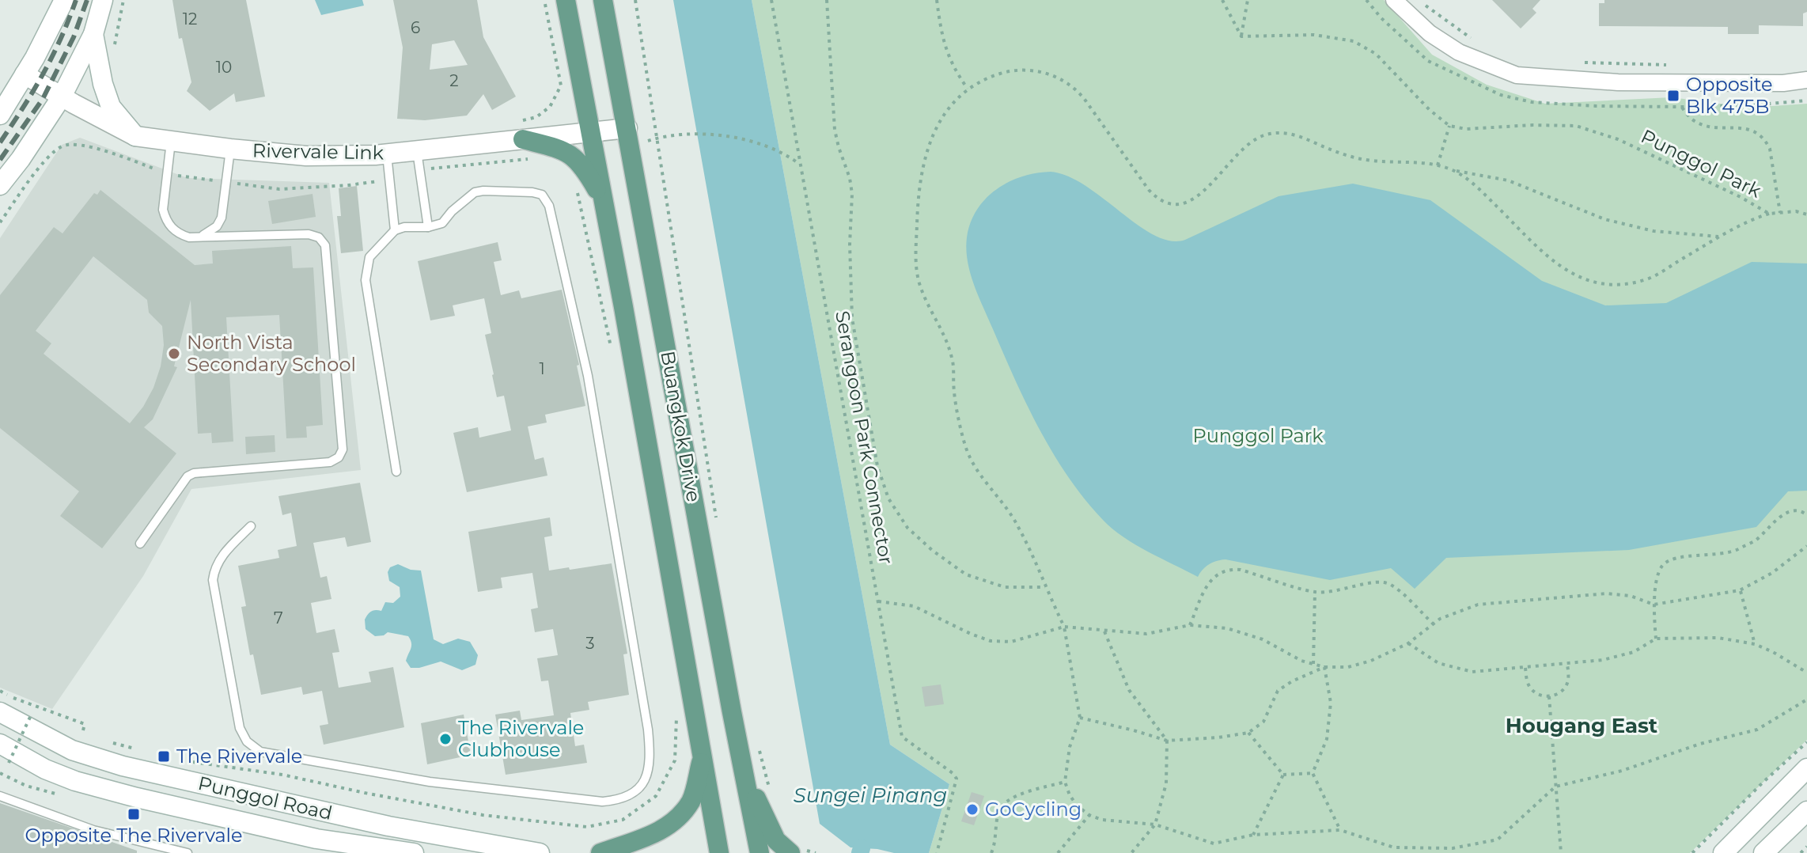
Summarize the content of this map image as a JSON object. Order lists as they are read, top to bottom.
{
  "streets": {
    "main road": ["Rivervale Link", "Buangkok Drive", "Punggol Road"],
    "path": ["Punggol Park", "Serangoon Park Connector"]
  },
  "crossings": [
    ["Rivervale Link", "Buangkok Drive"]
  ],
  "districts": ["Hougang East"],
  "water": ["Sungei Pinang"],
  "parks": ["Punggol Park"],
  "places": {
    "transit": ["Opposite Blk 475B", "The Rivervale", "Opposite The Rivervale"],
    "other": ["North Vista Secondary School", "The Rivervale Clubhouse", "GoCycling"]
  },
  "house_numbers": [
    "12",
    "6",
    "10",
    "2",
    "1",
    "7",
    "3"
  ]
}
